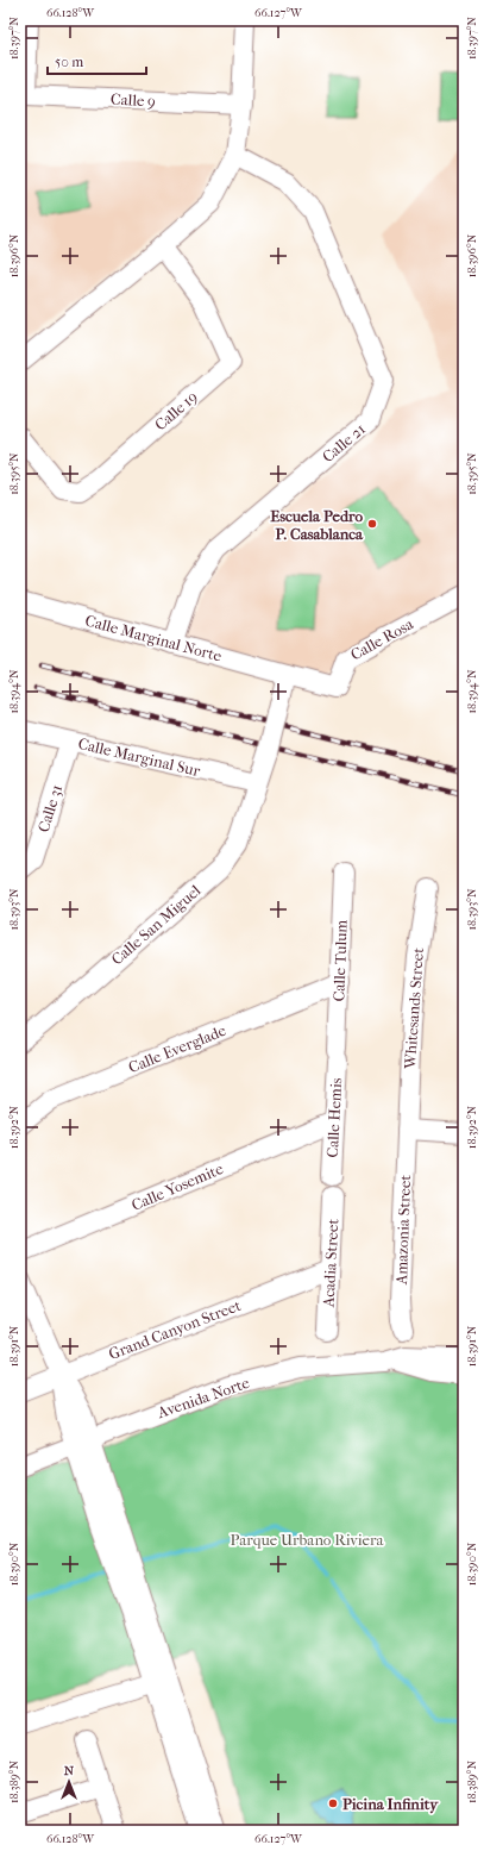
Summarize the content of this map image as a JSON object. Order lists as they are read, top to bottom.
{
  "streets": {
    "street": [
      "Calle 9",
      "Calle 19",
      "Calle 21",
      "Calle Marginal Norte",
      "Calle Rosa",
      "Calle Marginal Sur",
      "Calle 31",
      "Calle San Miguel",
      "Calle Tulum",
      "Whitesands Street",
      "Calle Everglade",
      "Calle Hemis",
      "Calle Yosemite",
      "Amazonia Street",
      "Acadia Street",
      "Grand Canyon Street",
      "Avenida Norte"
    ]
  },
  "crossings": [
    ["Calle 21", "Calle Marginal Norte"],
    ["Calle Marginal Norte", "Calle Rosa"],
    ["Calle Marginal Sur", "Calle 31"],
    ["Calle Marginal Sur", "Calle San Miguel"],
    ["Calle Tulum", "Calle Everglade"],
    ["Calle Tulum", "Calle Hemis"],
    ["Whitesands Street", "Amazonia Street"],
    ["Calle Hemis", "Calle Yosemite"],
    ["Acadia Street", "Grand Canyon Street"]
  ],
  "parks": ["Parque Urbano Riviera"],
  "places": ["Escuela Pedro P. Casablanca", "Picina Infinity"],
  "scale_bar": "50 m",
  "north": "top",
  "coordinates": [
    "66.128°W",
    "66.127°W",
    "18.397°N",
    "18.396°N",
    "18.395°N",
    "18.394°N",
    "18.393°N",
    "18.392°N",
    "18.391°N",
    "18.390°N",
    "18.389°N"
  ]
}
